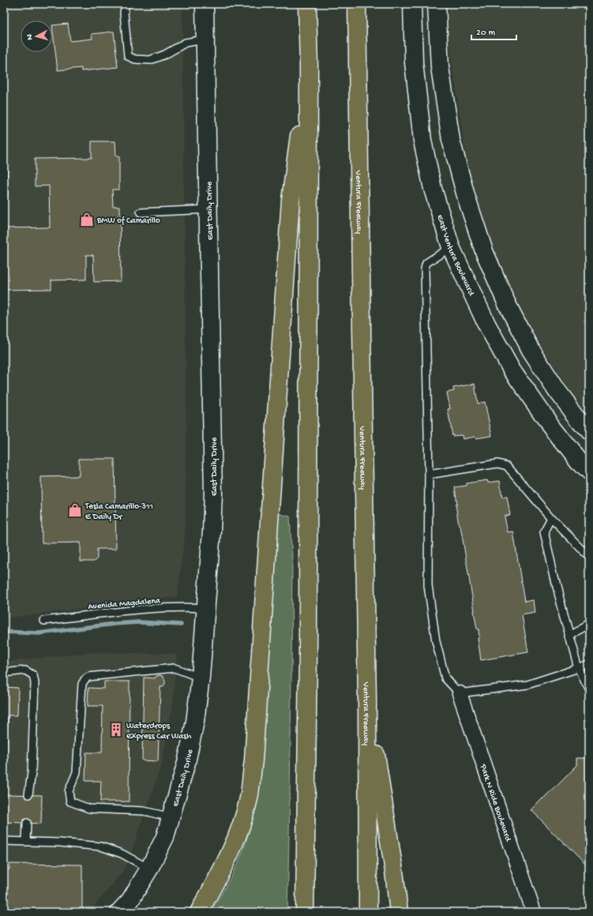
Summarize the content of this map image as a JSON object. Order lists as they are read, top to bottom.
{
  "streets": {
    "highway": ["Ventura Freeway"],
    "main road": ["East Daily Drive", "East Ventura Boulevard"],
    "street": ["Park N Ride Boulevard"],
    "lane": ["Avenida Magdalena"]
  },
  "crossings": [
    ["East Daily Drive", "Avenida Magdalena"]
  ],
  "places": {
    "shop": ["BMW of Camarillo", "Tesla Camarillo-311 E Daily Dr"],
    "building": ["Waterdrops Express Car Wash"]
  },
  "scale_bar": "20 m",
  "north": "left"
}
